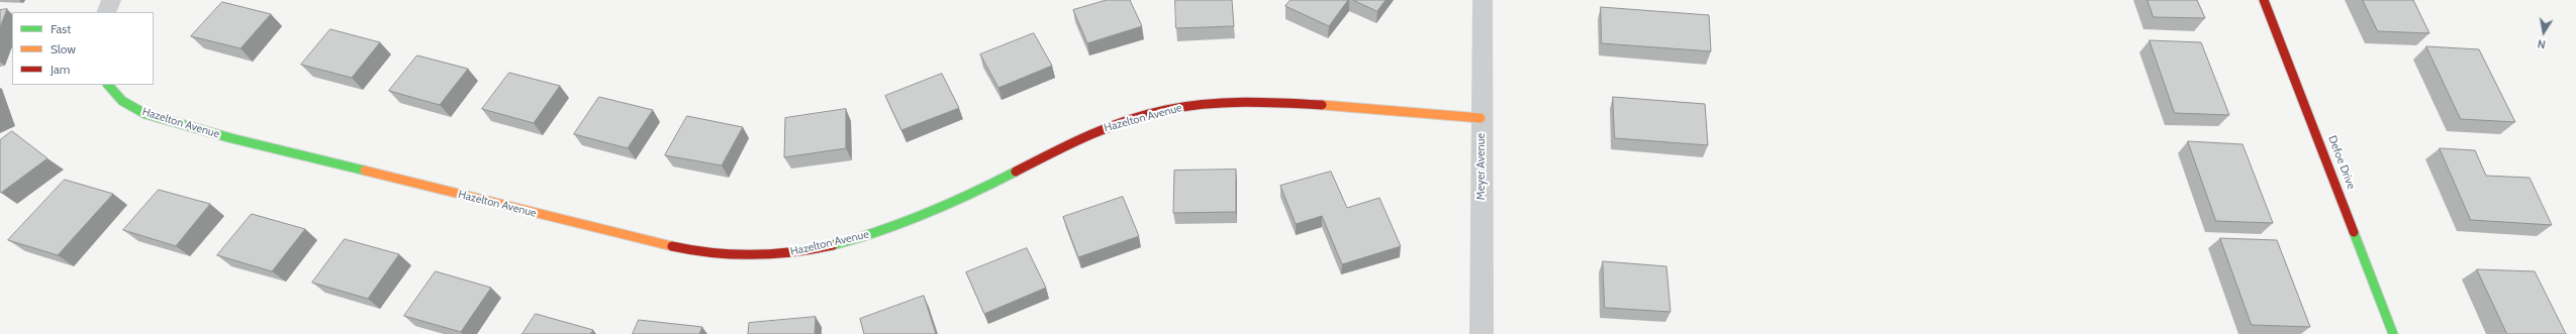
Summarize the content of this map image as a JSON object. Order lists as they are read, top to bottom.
{
  "streets": {
    "street": ["Hazelton Avenue", "Defoe Drive", "Meyer Avenue"]
  },
  "crossings": [
    ["Hazelton Avenue", "Meyer Avenue"]
  ],
  "legend": ["Fast", "Slow", "Jam"],
  "north": "bottom"
}
